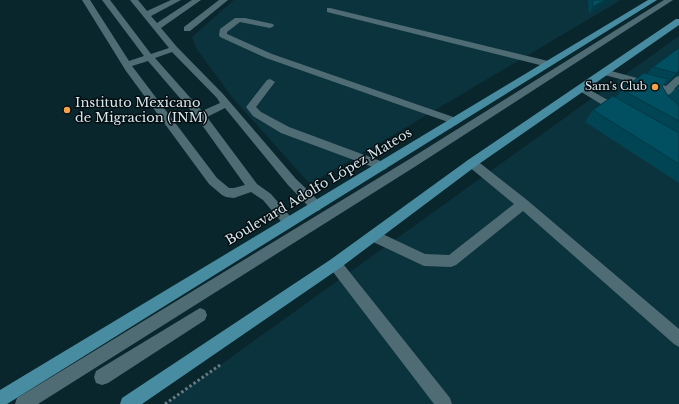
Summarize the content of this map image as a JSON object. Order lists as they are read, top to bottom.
{
  "streets": {
    "main road": ["Boulevard Adolfo López Mateos"]
  },
  "places": ["Sam's Club", "Instituto Mexicano de Migracion (INM)"]
}
